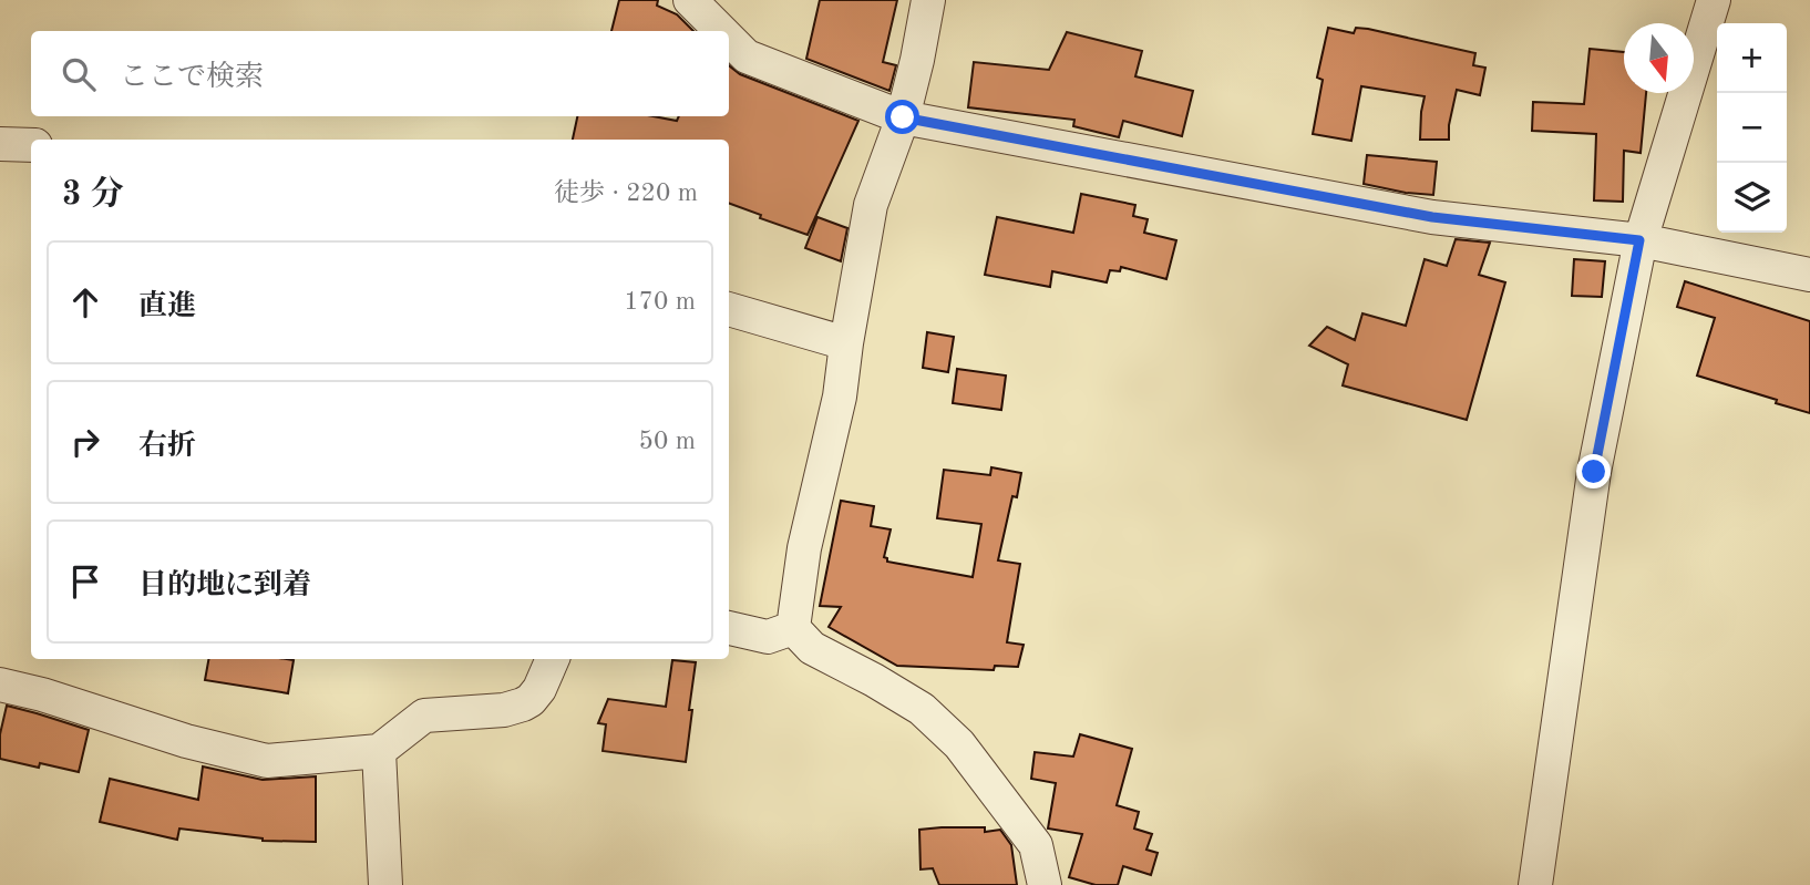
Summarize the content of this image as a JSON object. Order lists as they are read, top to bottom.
{
  "north": "bottom",
  "page": {
    "map_buttons": ["+", "−"],
    "search": "ここで検索",
    "heading": ["3 分", "徒歩 · 220 m"],
    "list": [
      ["直進", "170 m"],
      ["右折", "50 m"],
      "目的地に到着"
    ]
  }
}
